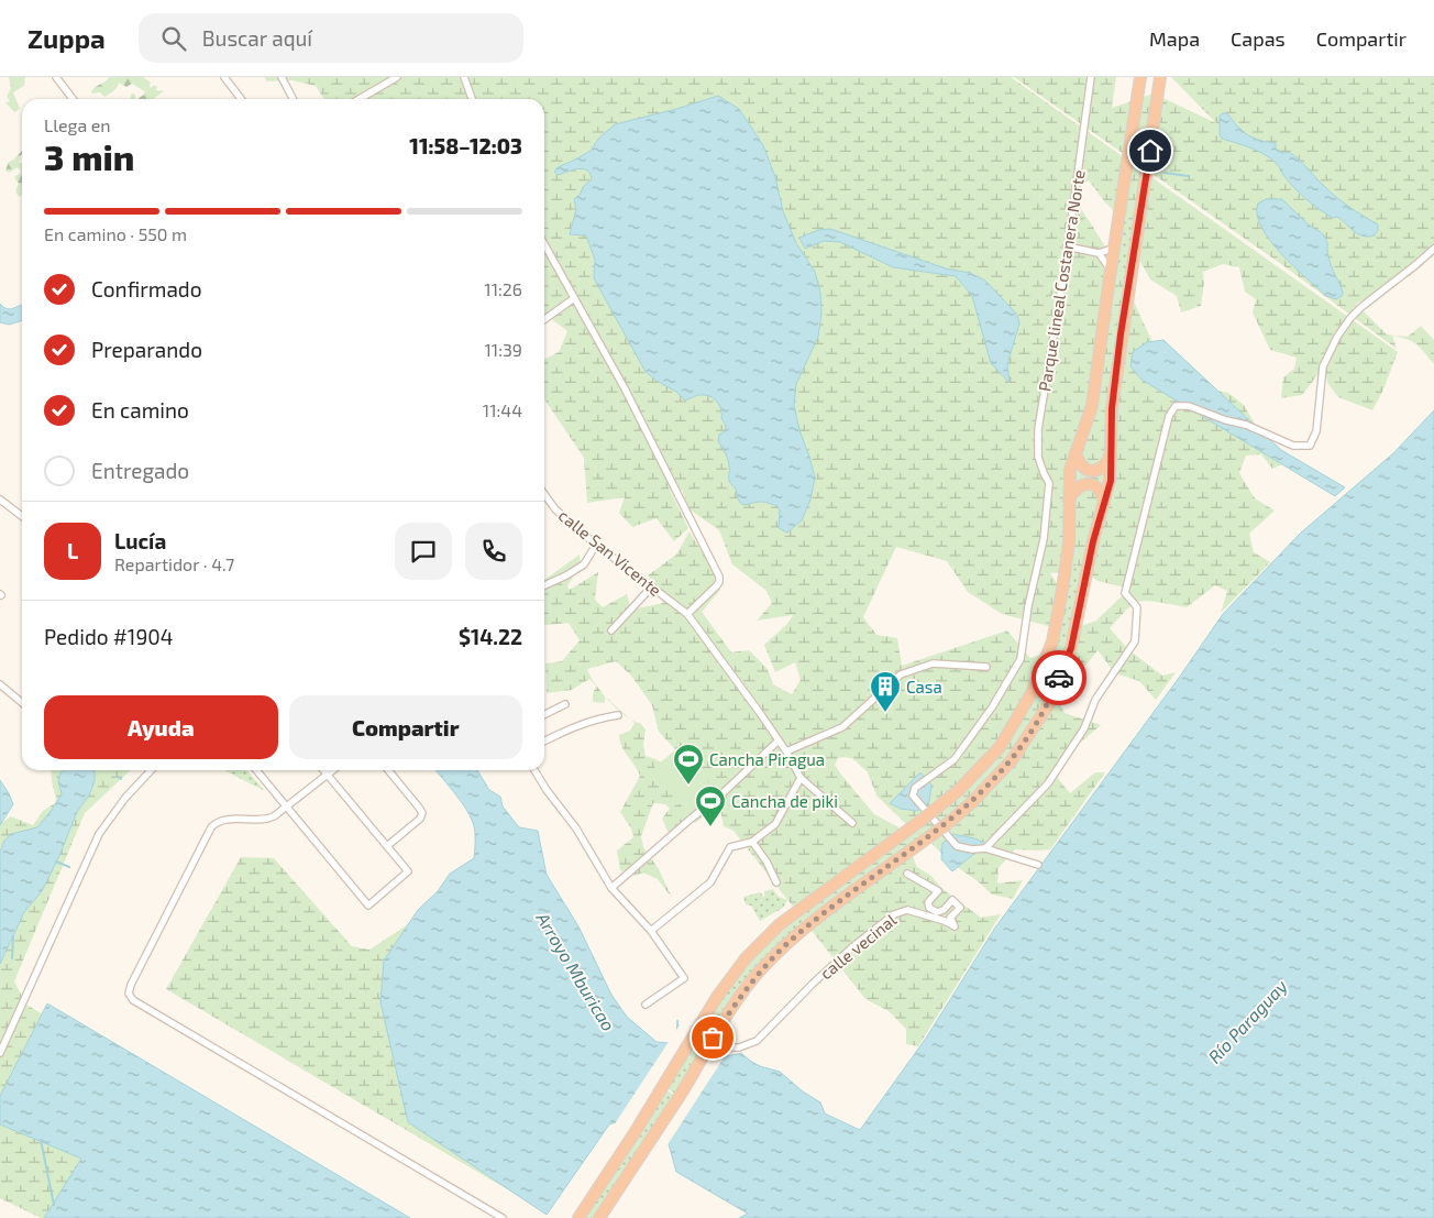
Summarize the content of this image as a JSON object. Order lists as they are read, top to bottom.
{
  "streets": {
    "street": ["Parque lineal Costanera Norte", "calle San Vicente", "calle vecinal"]
  },
  "water": ["Arroyo Mburicao", "Río Paraguay"],
  "places": {
    "building": ["Casa"],
    "sports": ["Cancha Piragua", "Cancha de piki"]
  },
  "page": {
    "header": "Zuppa",
    "search": "Buscar aquí",
    "nav": ["Mapa", "Capas", "Compartir"],
    "heading": ["3 min", "Llega en", "11:58–12:03"],
    "panel": [
      "Lucía",
      "Repartidor · 4.7",
      "Pedido #1904",
      "$14.22"
    ],
    "bar": "En camino · 550 m",
    "list": [
      ["Confirmado", "11:26"],
      ["Preparando", "11:39"],
      ["En camino", "11:44"],
      "Entregado"
    ],
    "round": "L",
    "buttons": ["Ayuda", "Compartir"]
  }
}
